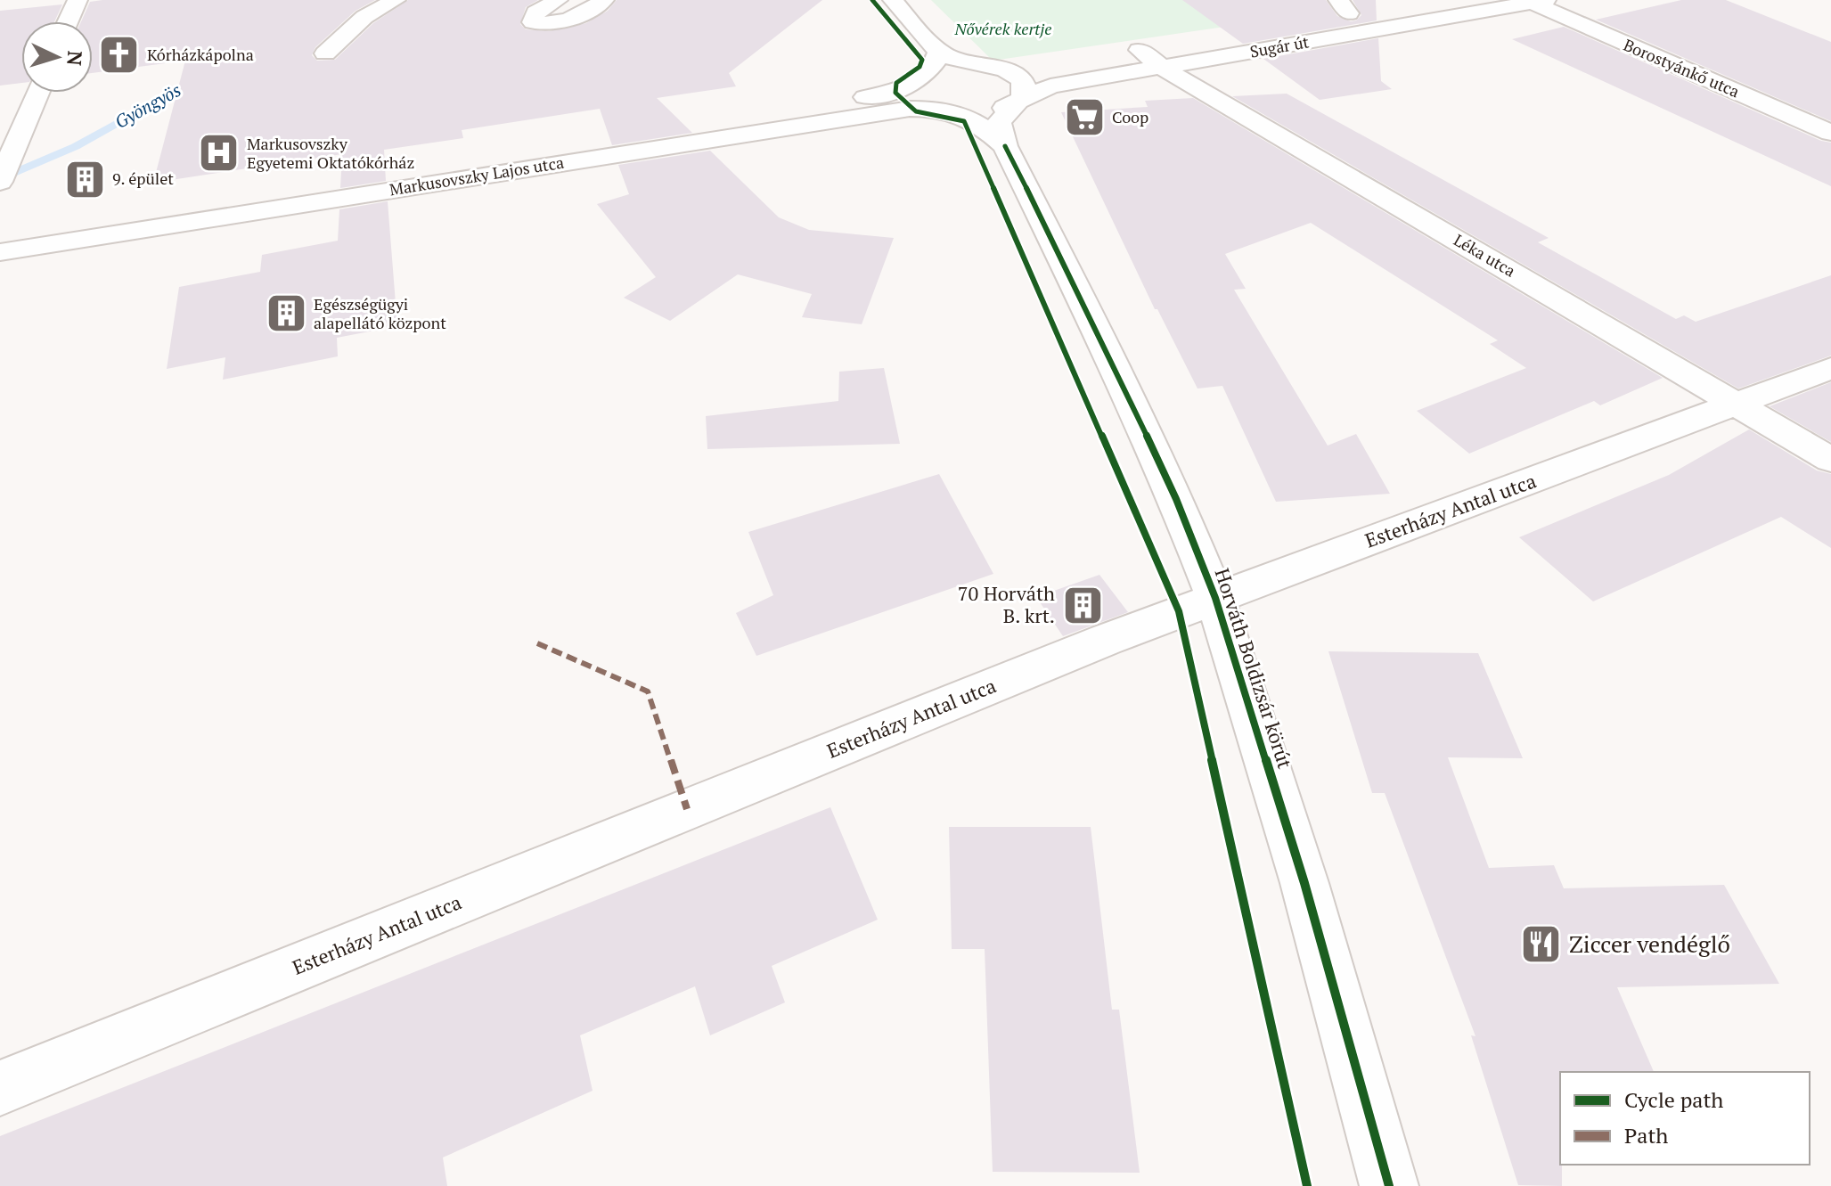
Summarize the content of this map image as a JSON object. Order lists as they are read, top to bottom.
{
  "streets": {
    "street": [
      "Sugár út",
      "Borostyánkő utca",
      "Markusovszky Lajos utca",
      "Léka utca",
      "Esterházy Antal utca",
      "Horváth Boldizsár körút"
    ]
  },
  "crossings": [
    ["Sugár út", "Borostyánkő utca"],
    ["Sugár út", "Markusovszky Lajos utca"],
    ["Sugár út", "Léka utca"],
    ["Léka utca", "Esterházy Antal utca"],
    ["Esterházy Antal utca", "Horváth Boldizsár körút"]
  ],
  "water": ["Gyöngyös"],
  "parks": ["Nővérek kertje"],
  "places": {
    "church": ["Kórházkápolna"],
    "supermarket": ["Coop"],
    "hospital": ["Markusovszky Egyetemi Oktatókórház"],
    "building": ["9. épület", "Egészségügyi alapellátó központ", "70 Horváth B. krt."],
    "restaurant": ["Ziccer vendéglő"]
  },
  "legend": ["Cycle path", "Path"],
  "north": "right"
}
